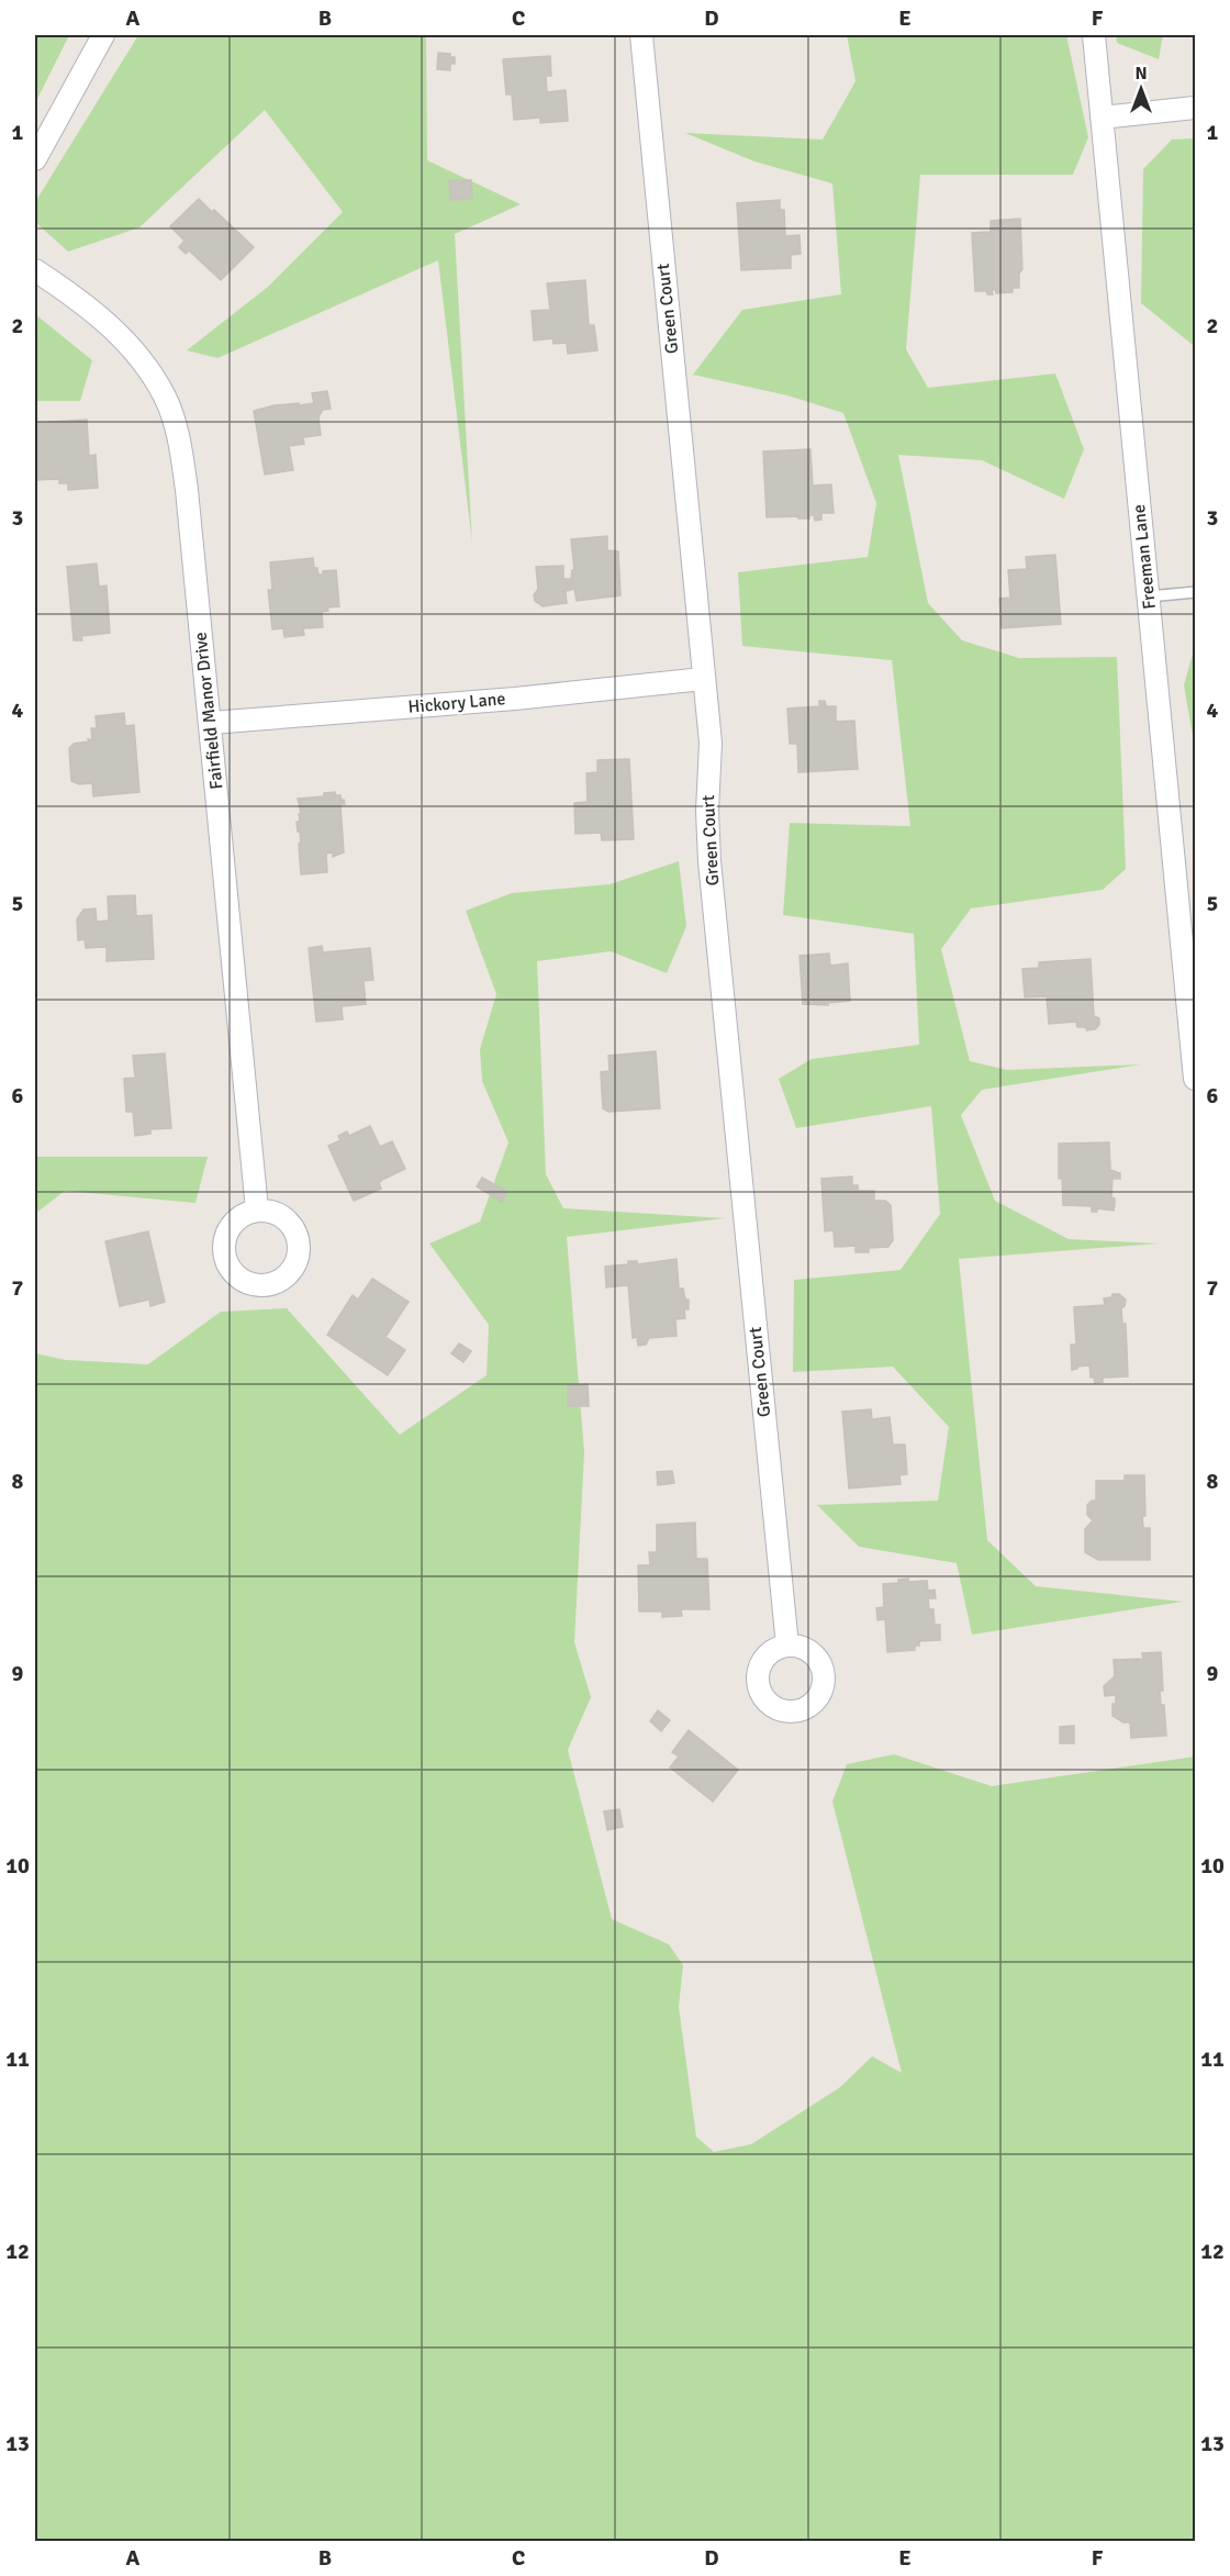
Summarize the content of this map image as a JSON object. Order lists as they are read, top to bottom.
{
  "streets": {
    "street": [
      "Green Court",
      "Freeman Lane",
      "Hickory Lane",
      "Fairfield Manor Drive"
    ]
  },
  "crossings": [
    ["Green Court", "Hickory Lane"],
    ["Hickory Lane", "Fairfield Manor Drive"]
  ],
  "north": "top",
  "grid": {
    "columns": [
      "A",
      "B",
      "C",
      "D",
      "E",
      "F"
    ],
    "rows": [
      "1",
      "2",
      "3",
      "4",
      "5",
      "6",
      "7",
      "8",
      "9",
      "10",
      "11",
      "12",
      "13"
    ]
  }
}
